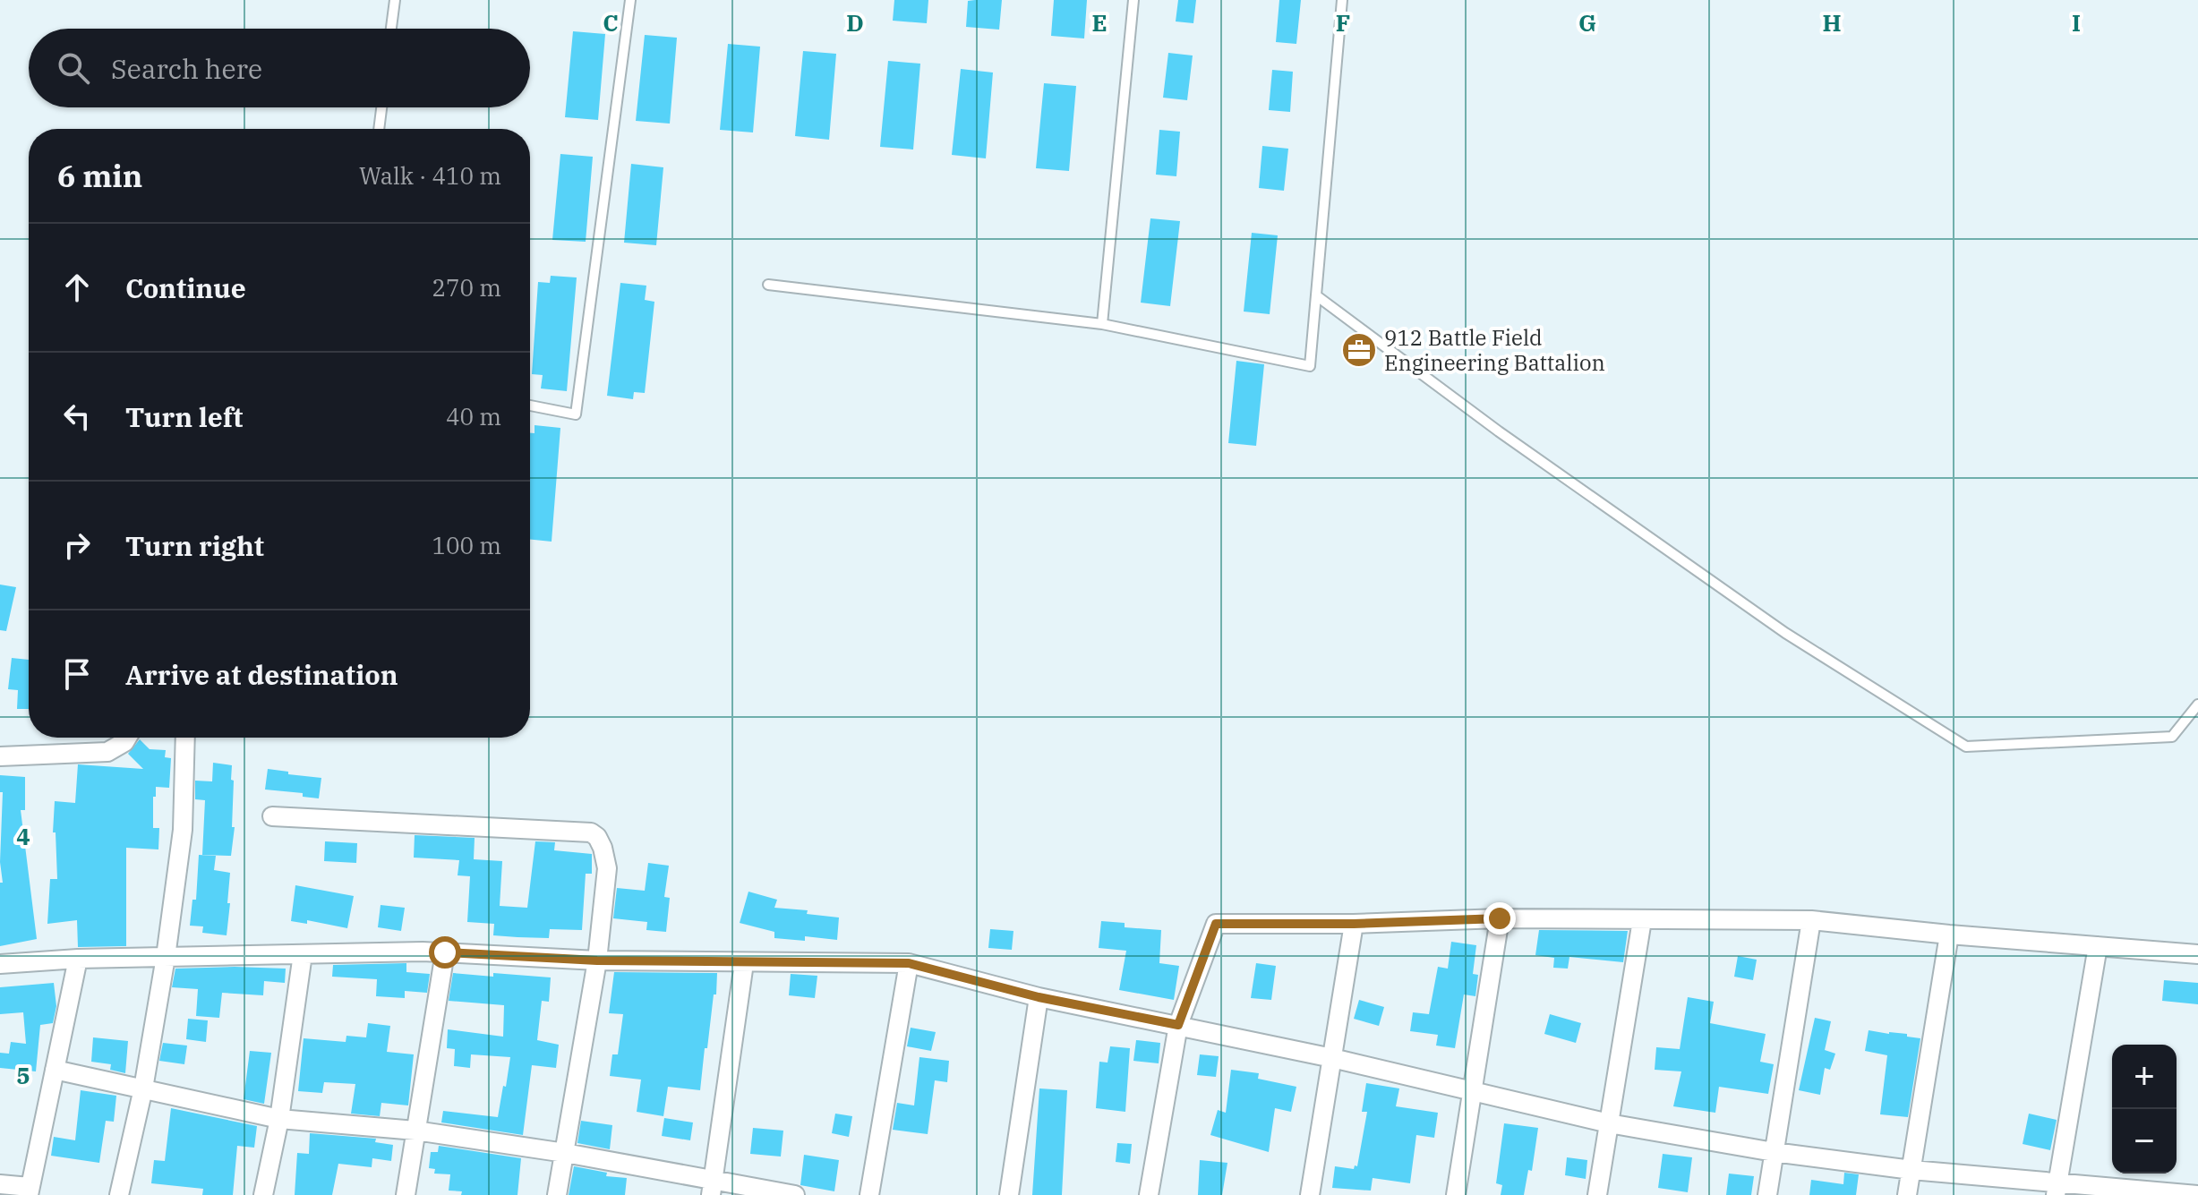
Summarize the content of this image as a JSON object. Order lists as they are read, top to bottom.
{
  "places": {
    "office": ["912 Battle Field Engineering Battalion"]
  },
  "page": {
    "search": "Search here",
    "heading": ["6 min", "Walk · 410 m"],
    "list": [
      ["Continue", "270 m"],
      ["Turn left", "40 m"],
      ["Turn right", "100 m"],
      "Arrive at destination"
    ],
    "map_buttons": ["+", "−"]
  },
  "grid": {
    "columns": [
      "C",
      "D",
      "E",
      "F",
      "G",
      "H",
      "I"
    ],
    "rows": ["4", "5"]
  }
}
